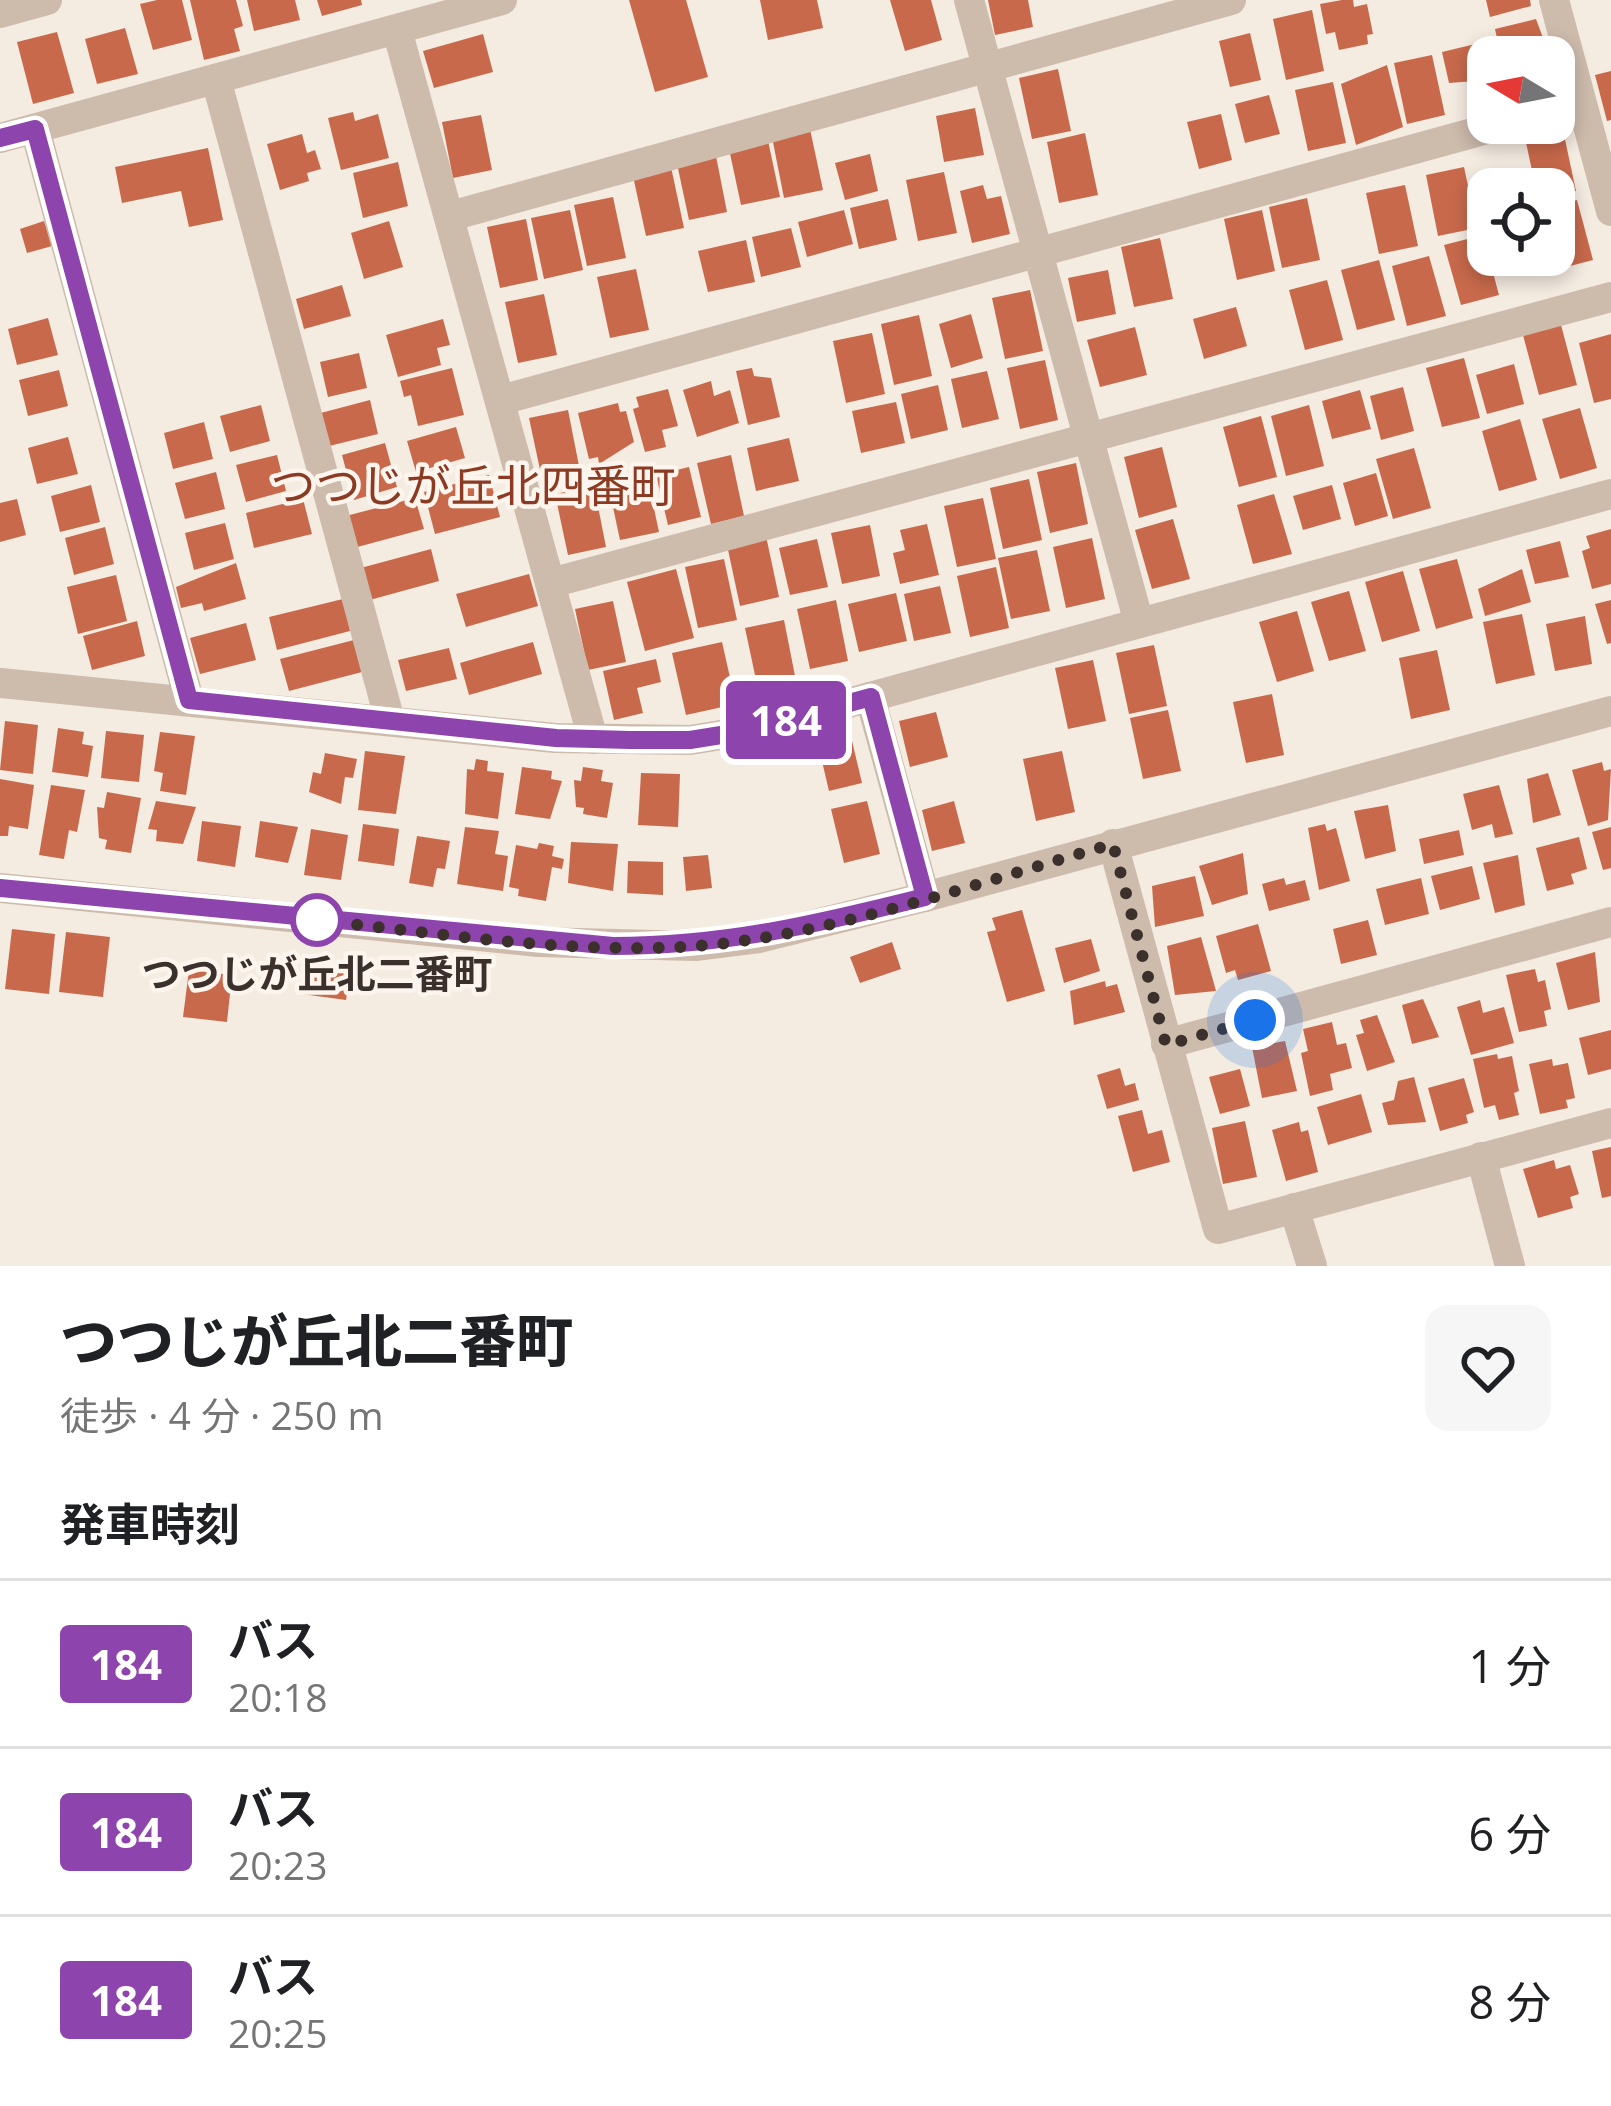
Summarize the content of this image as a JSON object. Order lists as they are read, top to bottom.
{
  "districts": ["つつじが丘北四番町"],
  "places": ["つつじが丘北二番町"],
  "lines": ["bus line 184"],
  "north": "left",
  "page": {
    "on_map": "184",
    "heading": [
      ["つつじが丘北二番町", "徒歩 · 4 分 · 250 m"],
      "発車時刻"
    ],
    "list": [
      {
        "mark": "184",
        "name": "バス",
        "note": "20:18",
        "value": "1 分"
      },
      {
        "mark": "184",
        "name": "バス",
        "note": "20:23",
        "value": "6 分"
      },
      {
        "mark": "184",
        "name": "バス",
        "note": "20:25",
        "value": "8 分"
      }
    ]
  }
}
